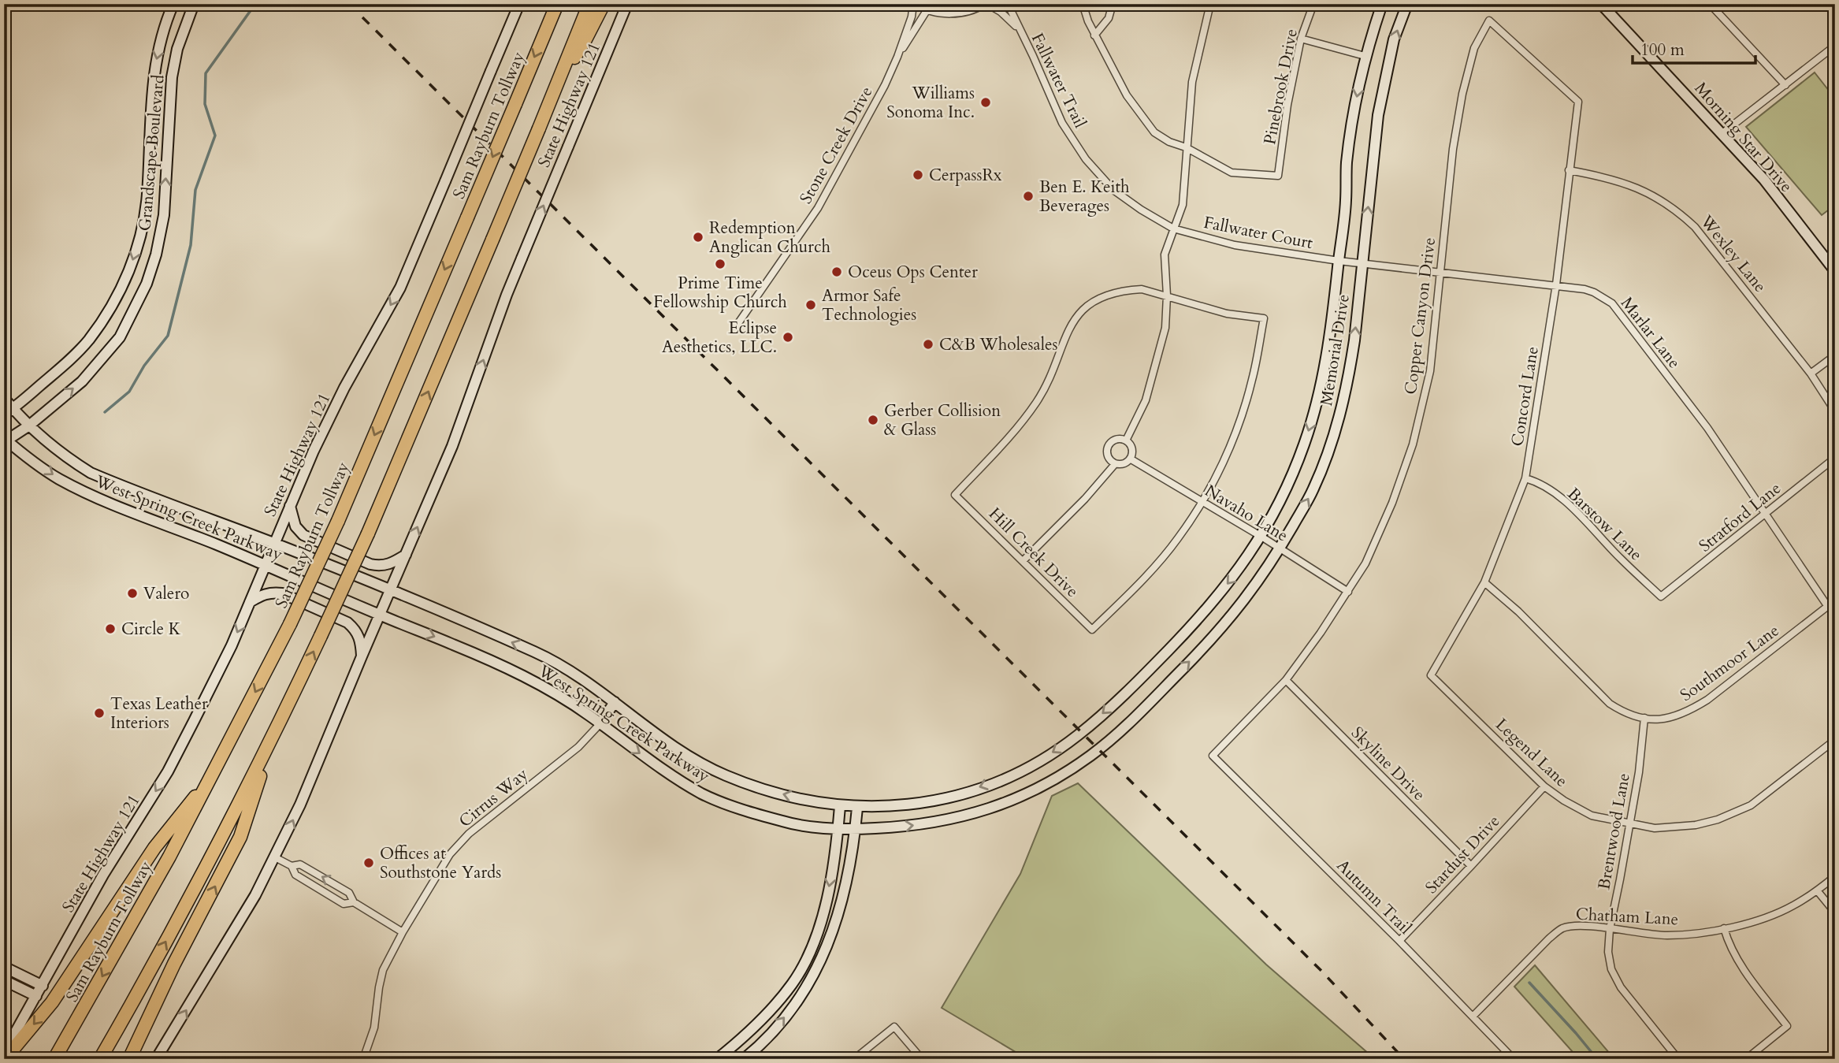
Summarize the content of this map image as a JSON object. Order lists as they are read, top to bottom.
{
  "streets": {
    "highway": ["Sam Rayburn Tollway"],
    "main road": [
      "State Highway 121",
      "Morning Star Drive",
      "Grandscape Boulevard",
      "Memorial Drive",
      "West Spring Creek Parkway"
    ],
    "street": [
      "Fallwater Trail",
      "Pinebrook Drive",
      "Stone Creek Drive",
      "Fallwater Court",
      "Wexley Lane",
      "Copper Canyon Drive",
      "Marlar Lane",
      "Concord Lane",
      "Navaho Lane",
      "Stratford Lane",
      "Barstow Lane",
      "Hill Creek Drive",
      "Southmoor Lane",
      "Legend Lane",
      "Skyline Drive",
      "Cirrus Way",
      "Brentwood Lane",
      "Stardust Drive",
      "Autumn Trail",
      "Chatham Lane"
    ]
  },
  "crossings": [
    ["Fallwater Trail", "Fallwater Court"],
    ["State Highway 121", "West Spring Creek Parkway"],
    ["Grandscape Boulevard", "West Spring Creek Parkway"],
    ["Fallwater Court", "Marlar Lane"],
    ["Fallwater Court", "Memorial Drive"],
    ["Wexley Lane", "Concord Lane"],
    ["Copper Canyon Drive", "Marlar Lane"],
    ["Copper Canyon Drive", "Concord Lane"],
    ["Copper Canyon Drive", "Navaho Lane"],
    ["Copper Canyon Drive", "Skyline Drive"],
    ["Copper Canyon Drive", "Autumn Trail"],
    ["Marlar Lane", "Memorial Drive"],
    ["Marlar Lane", "Concord Lane"],
    ["Marlar Lane", "Stratford Lane"],
    ["Marlar Lane", "Southmoor Lane"],
    ["Memorial Drive", "Navaho Lane"],
    ["Memorial Drive", "West Spring Creek Parkway"],
    ["Concord Lane", "Barstow Lane"],
    ["Concord Lane", "Southmoor Lane"],
    ["Concord Lane", "Legend Lane"],
    ["Navaho Lane", "Hill Creek Drive"],
    ["Stratford Lane", "Barstow Lane"],
    ["West Spring Creek Parkway", "Cirrus Way"],
    ["Southmoor Lane", "Brentwood Lane"],
    ["Legend Lane", "Brentwood Lane"],
    ["Legend Lane", "Stardust Drive"],
    ["Skyline Drive", "Stardust Drive"],
    ["Brentwood Lane", "Chatham Lane"],
    ["Stardust Drive", "Autumn Trail"],
    ["Autumn Trail", "Chatham Lane"]
  ],
  "places": [
    "Williams Sonoma Inc.",
    "CerpassRx",
    "Ben E. Keith Beverages",
    "Redemption Anglican Church",
    "Prime Time Fellowship Church",
    "Oceus Ops Center",
    "Armor Safe Technologies",
    "Eclipse Aesthetics, LLC.",
    "C&B Wholesales",
    "Gerber Collision & Glass",
    "Valero",
    "Circle K",
    "Texas Leather Interiors",
    "Offices at Southstone Yards"
  ],
  "scale_bar": "100 m"
}
